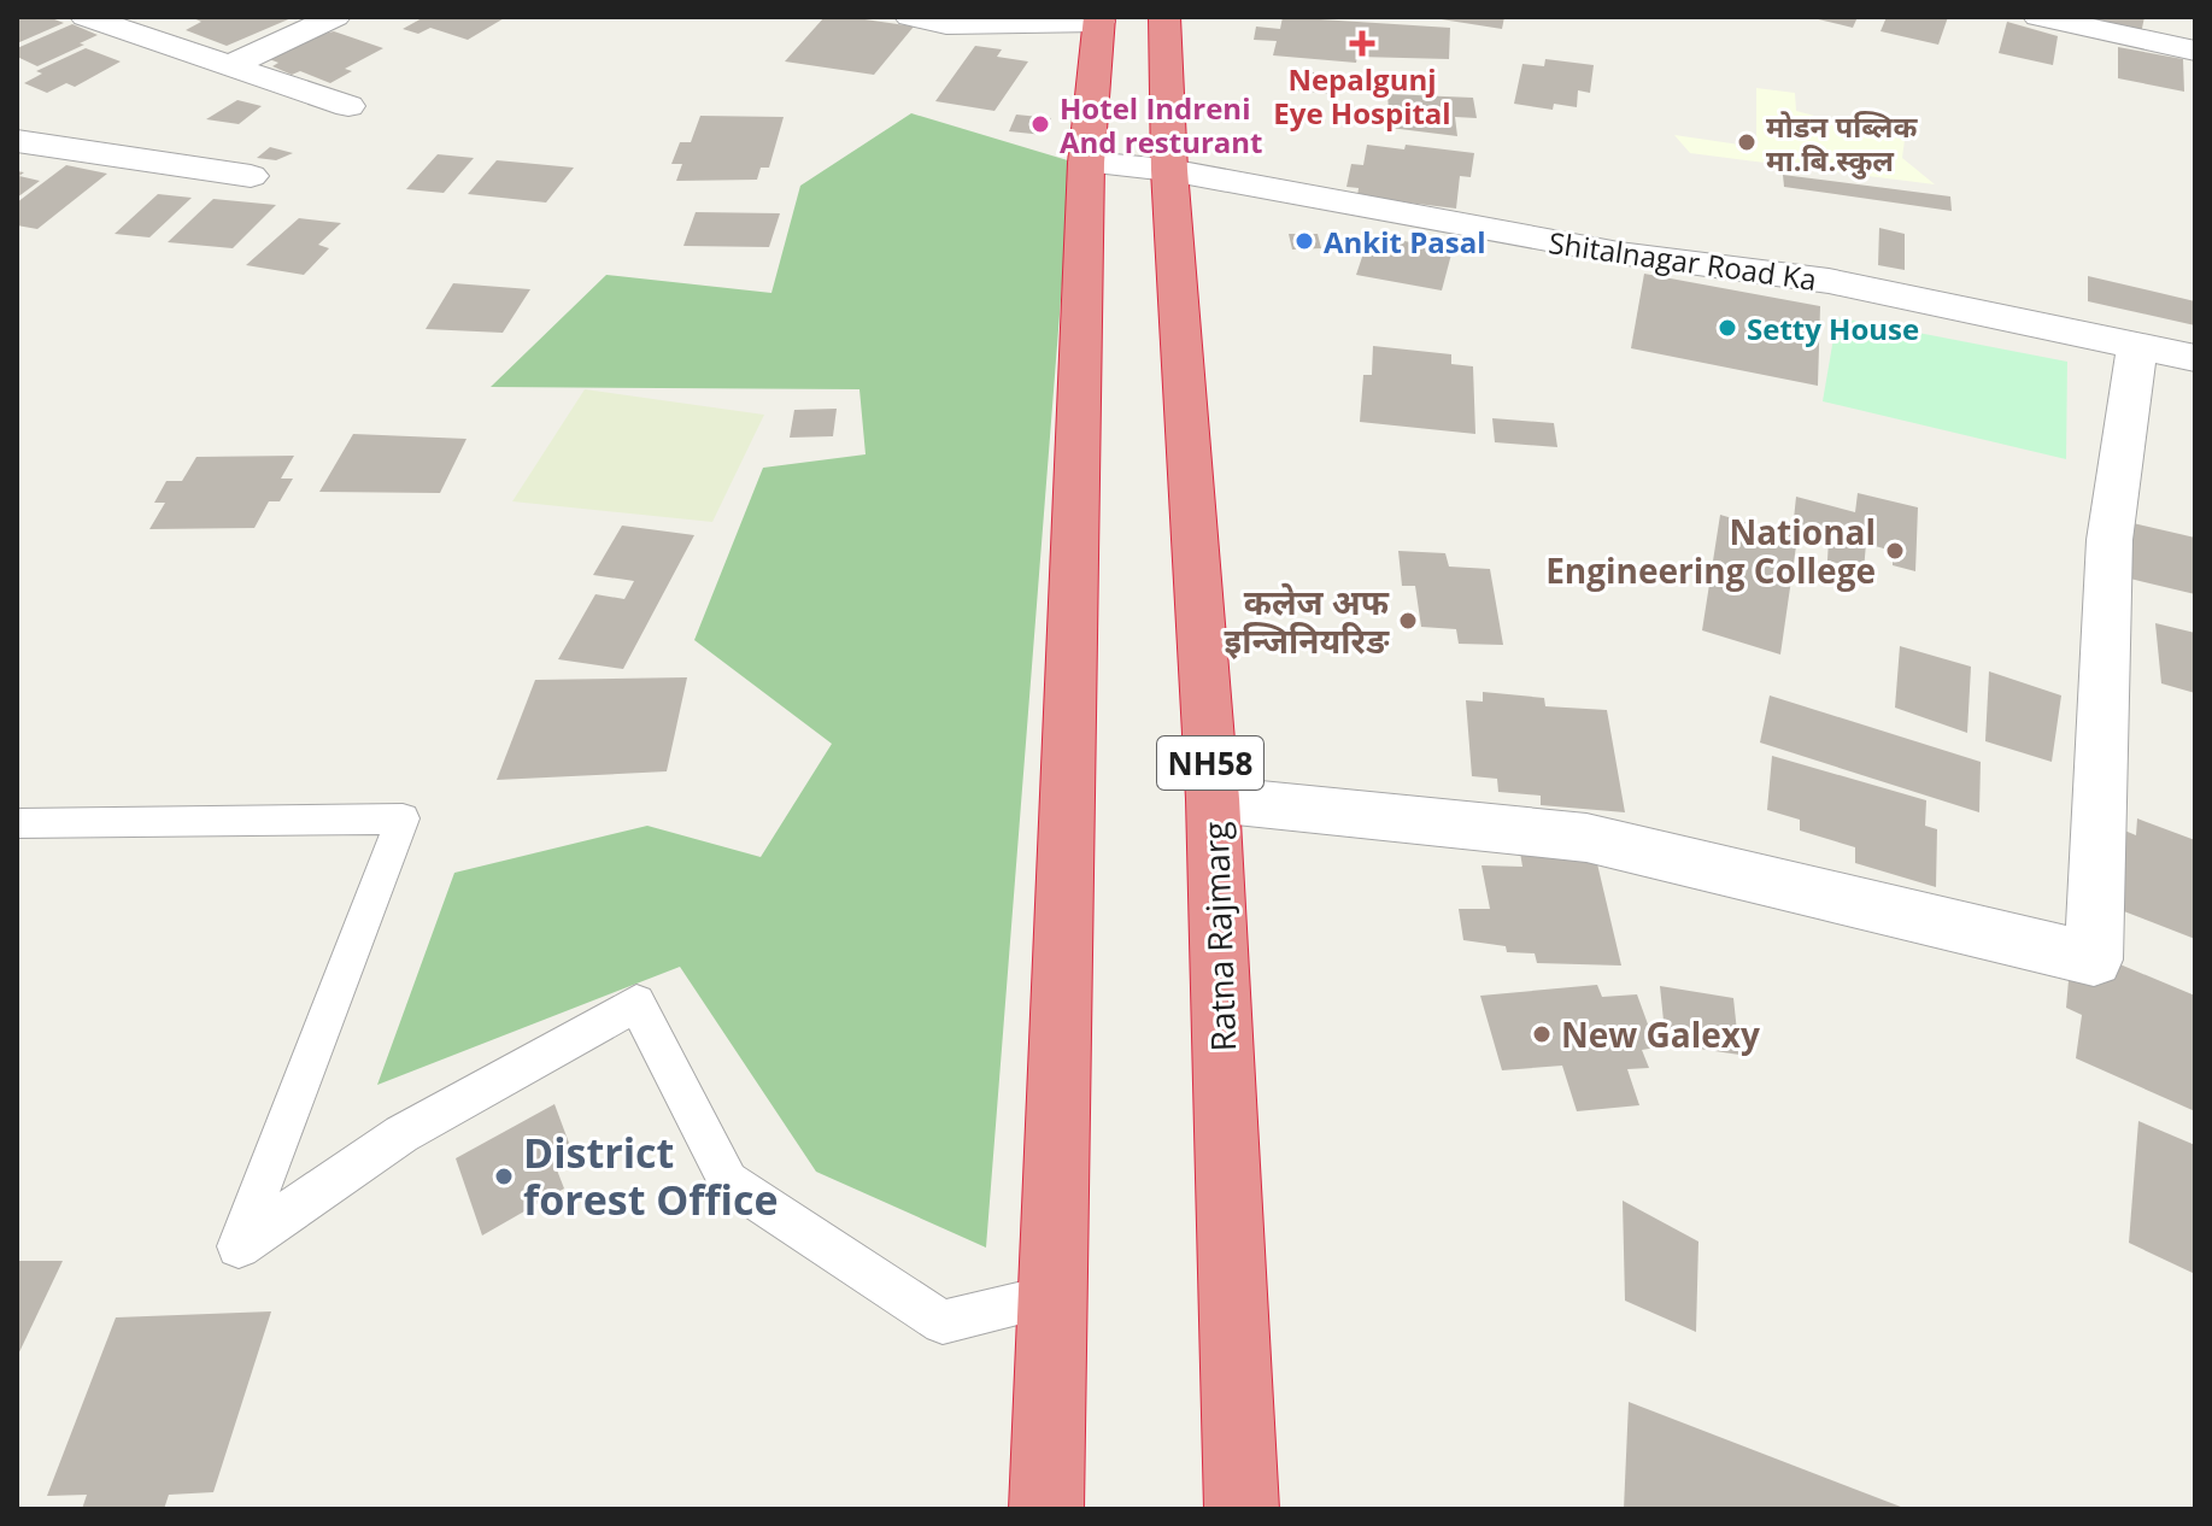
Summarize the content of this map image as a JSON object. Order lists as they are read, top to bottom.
{
  "streets": {
    "highway": ["NH58", "Ratna Rajmarg"],
    "street": ["Shitalnagar Road Ka"]
  },
  "crossings": [
    ["Shitalnagar Road Ka", "Ratna Rajmarg"]
  ],
  "places": {
    "health": ["Nepalgunj Eye Hospital"],
    "other": [
      "Hotel Indreni And resturant",
      "माेडन पब्लिक मा.बि.स्कुल",
      "Ankit Pasal",
      "Setty House",
      "National Engineering College",
      "कलेज अफ इन्जिनियरिङ",
      "New Galexy",
      "District forest Office"
    ]
  }
}
